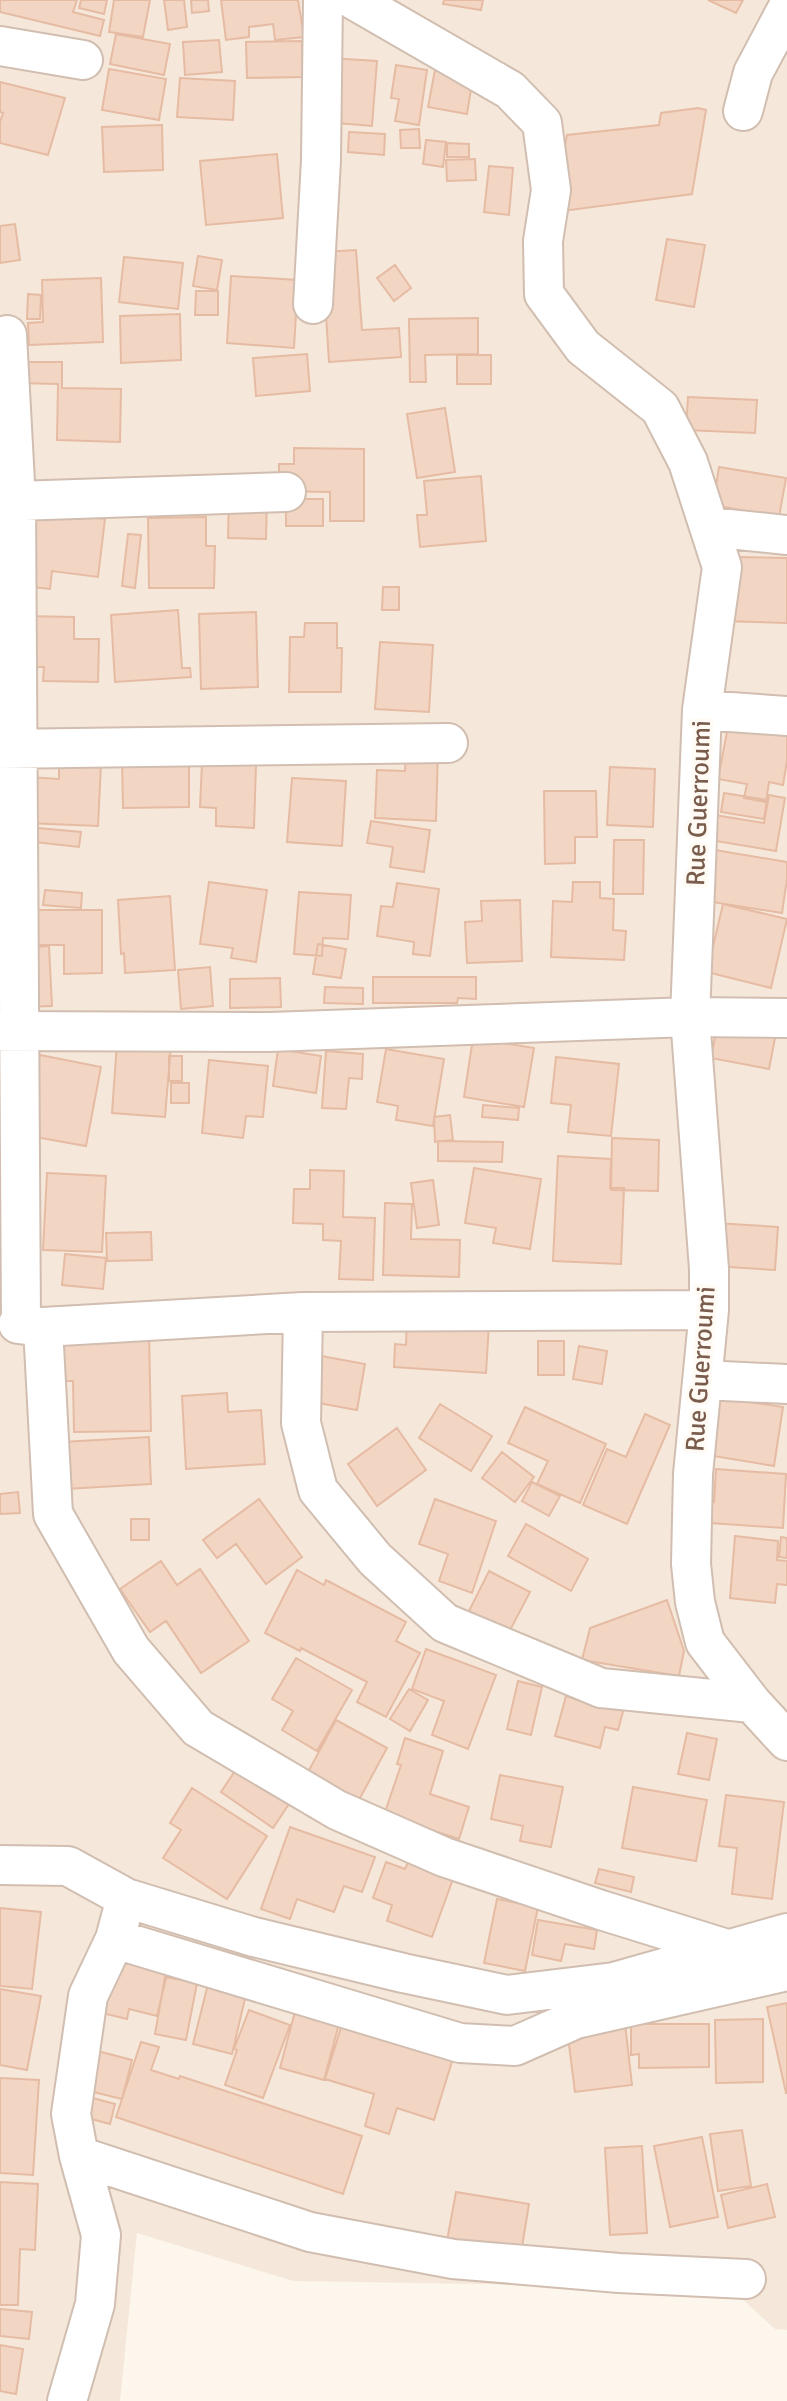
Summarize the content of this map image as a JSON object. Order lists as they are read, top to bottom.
{
  "streets": {
    "street": ["Rue Guerroumi"]
  }
}
